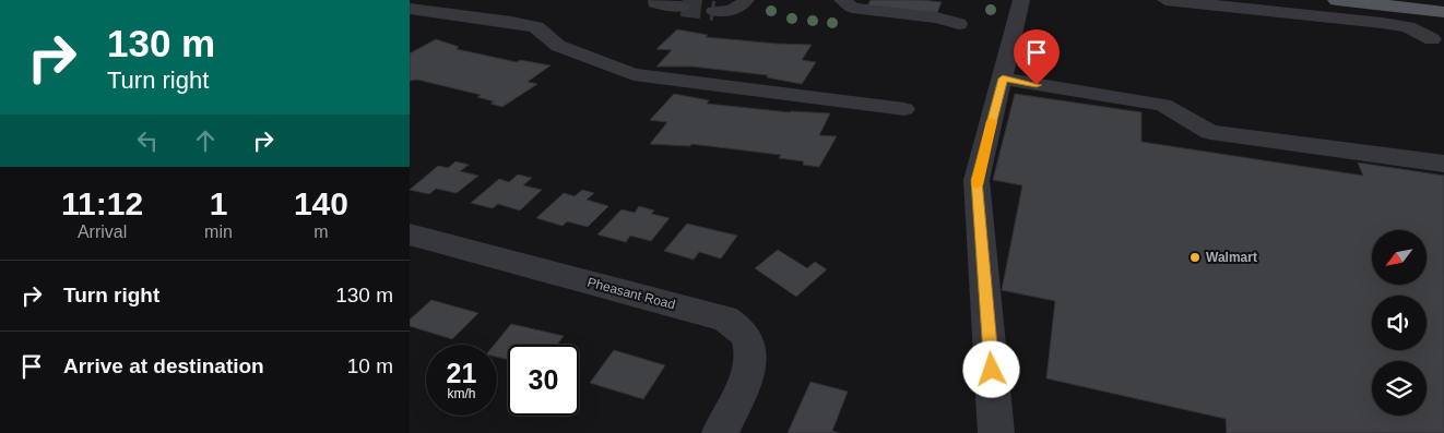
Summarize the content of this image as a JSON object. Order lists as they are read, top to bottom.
{
  "streets": {
    "street": ["Pheasant Road"]
  },
  "places": ["Walmart"],
  "north": "bottom left",
  "page": {
    "turn": ["130 m", "Turn right"],
    "eta": [
      "11:12",
      "Arrival",
      "1",
      "min",
      "140",
      "m"
    ],
    "list": [
      {
        "name": "Turn right",
        "value": "130 m"
      },
      {
        "name": "Arrive at destination",
        "value": "10 m"
      }
    ],
    "speed": "21 km/h",
    "limit": "30"
  }
}
